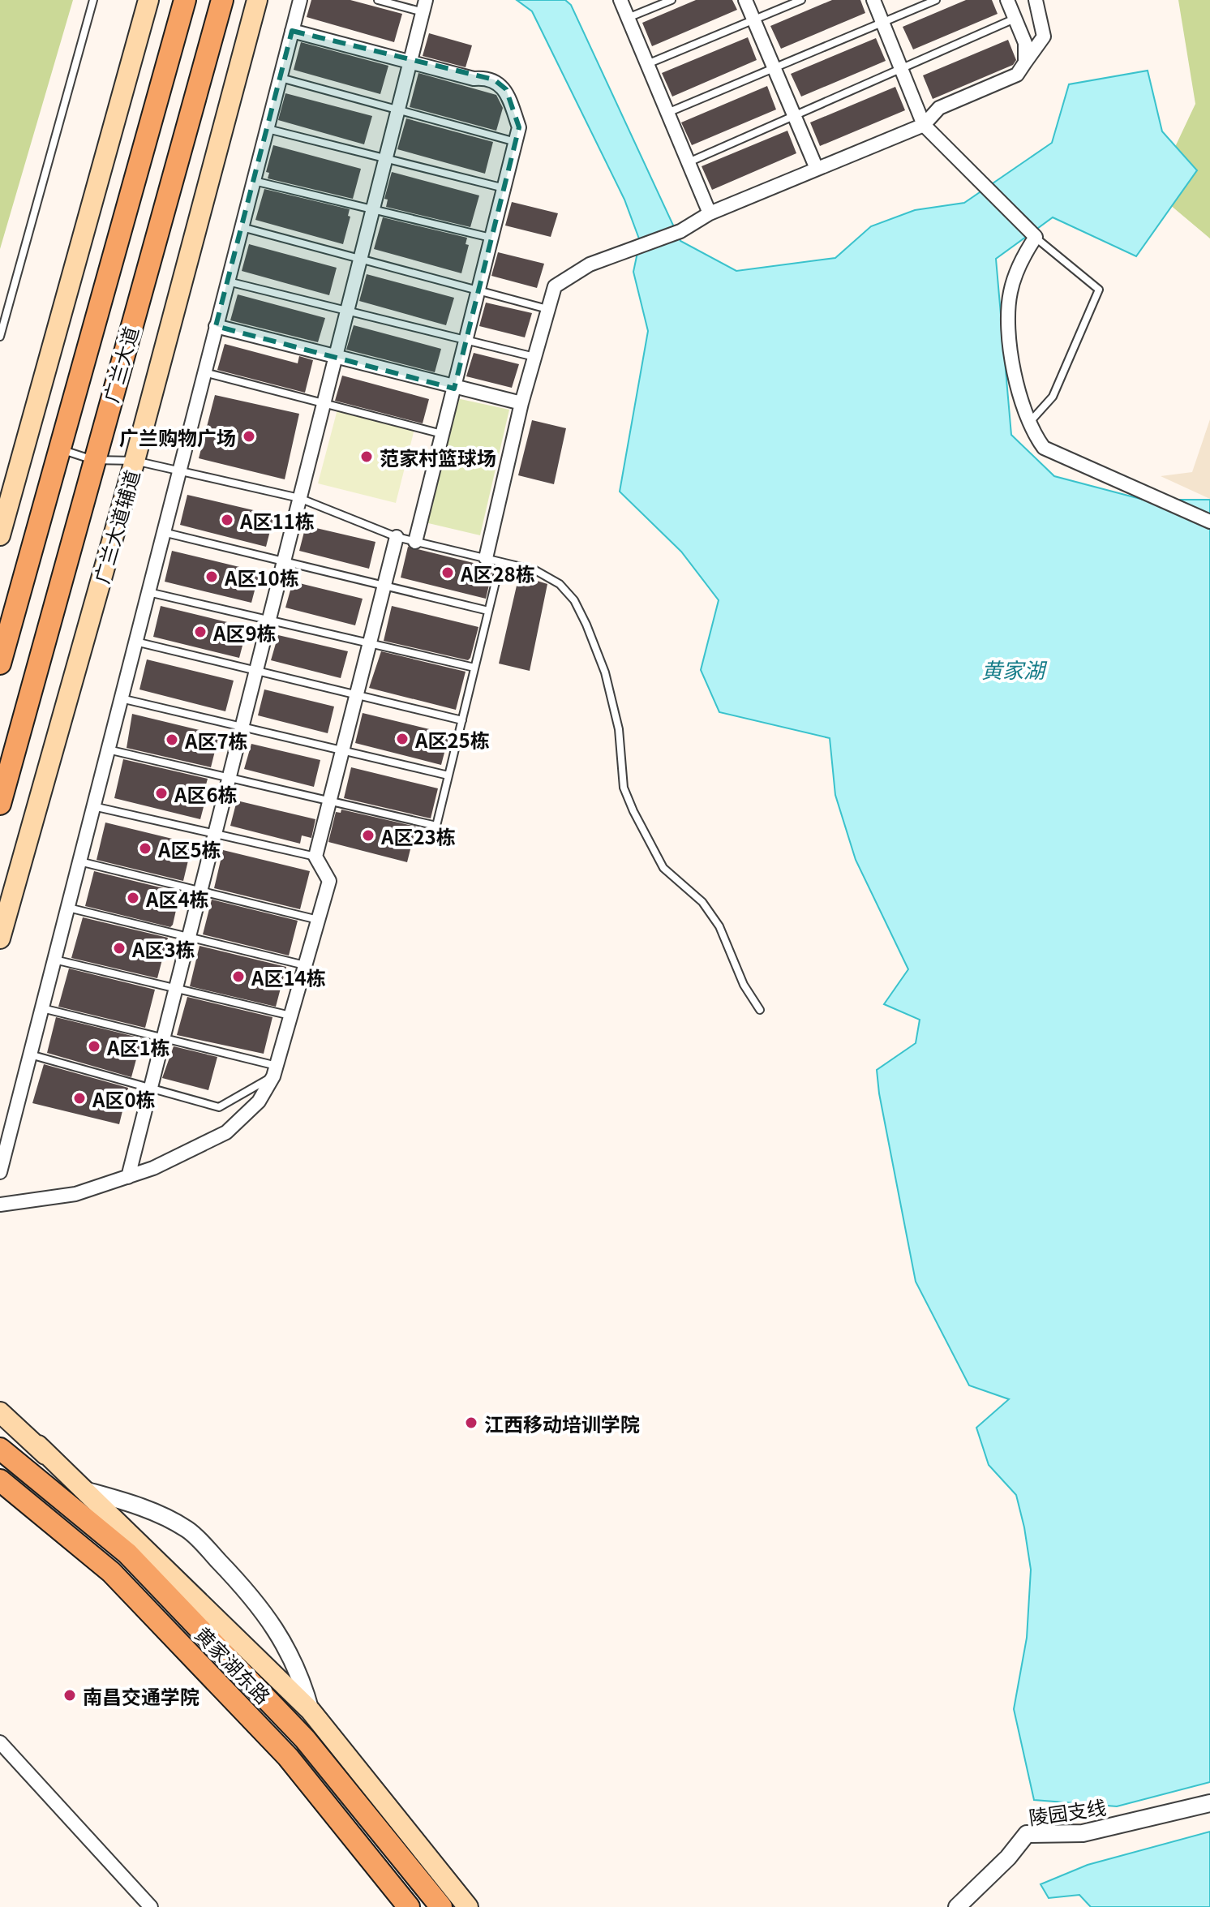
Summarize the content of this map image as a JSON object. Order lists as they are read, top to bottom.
{
  "streets": {
    "main road": ["广兰大道", "广兰大道辅道", "黄家湖东路"],
    "street": ["陵园支线"]
  },
  "water": ["黄家湖"],
  "places": [
    "广兰购物广场",
    "范家村篮球场",
    "A区11栋",
    "A区28栋",
    "A区10栋",
    "A区9栋",
    "A区25栋",
    "A区7栋",
    "A区6栋",
    "A区23栋",
    "A区5栋",
    "A区4栋",
    "A区3栋",
    "A区14栋",
    "A区1栋",
    "A区0栋",
    "江西移动培训学院",
    "南昌交通学院"
  ]
}
